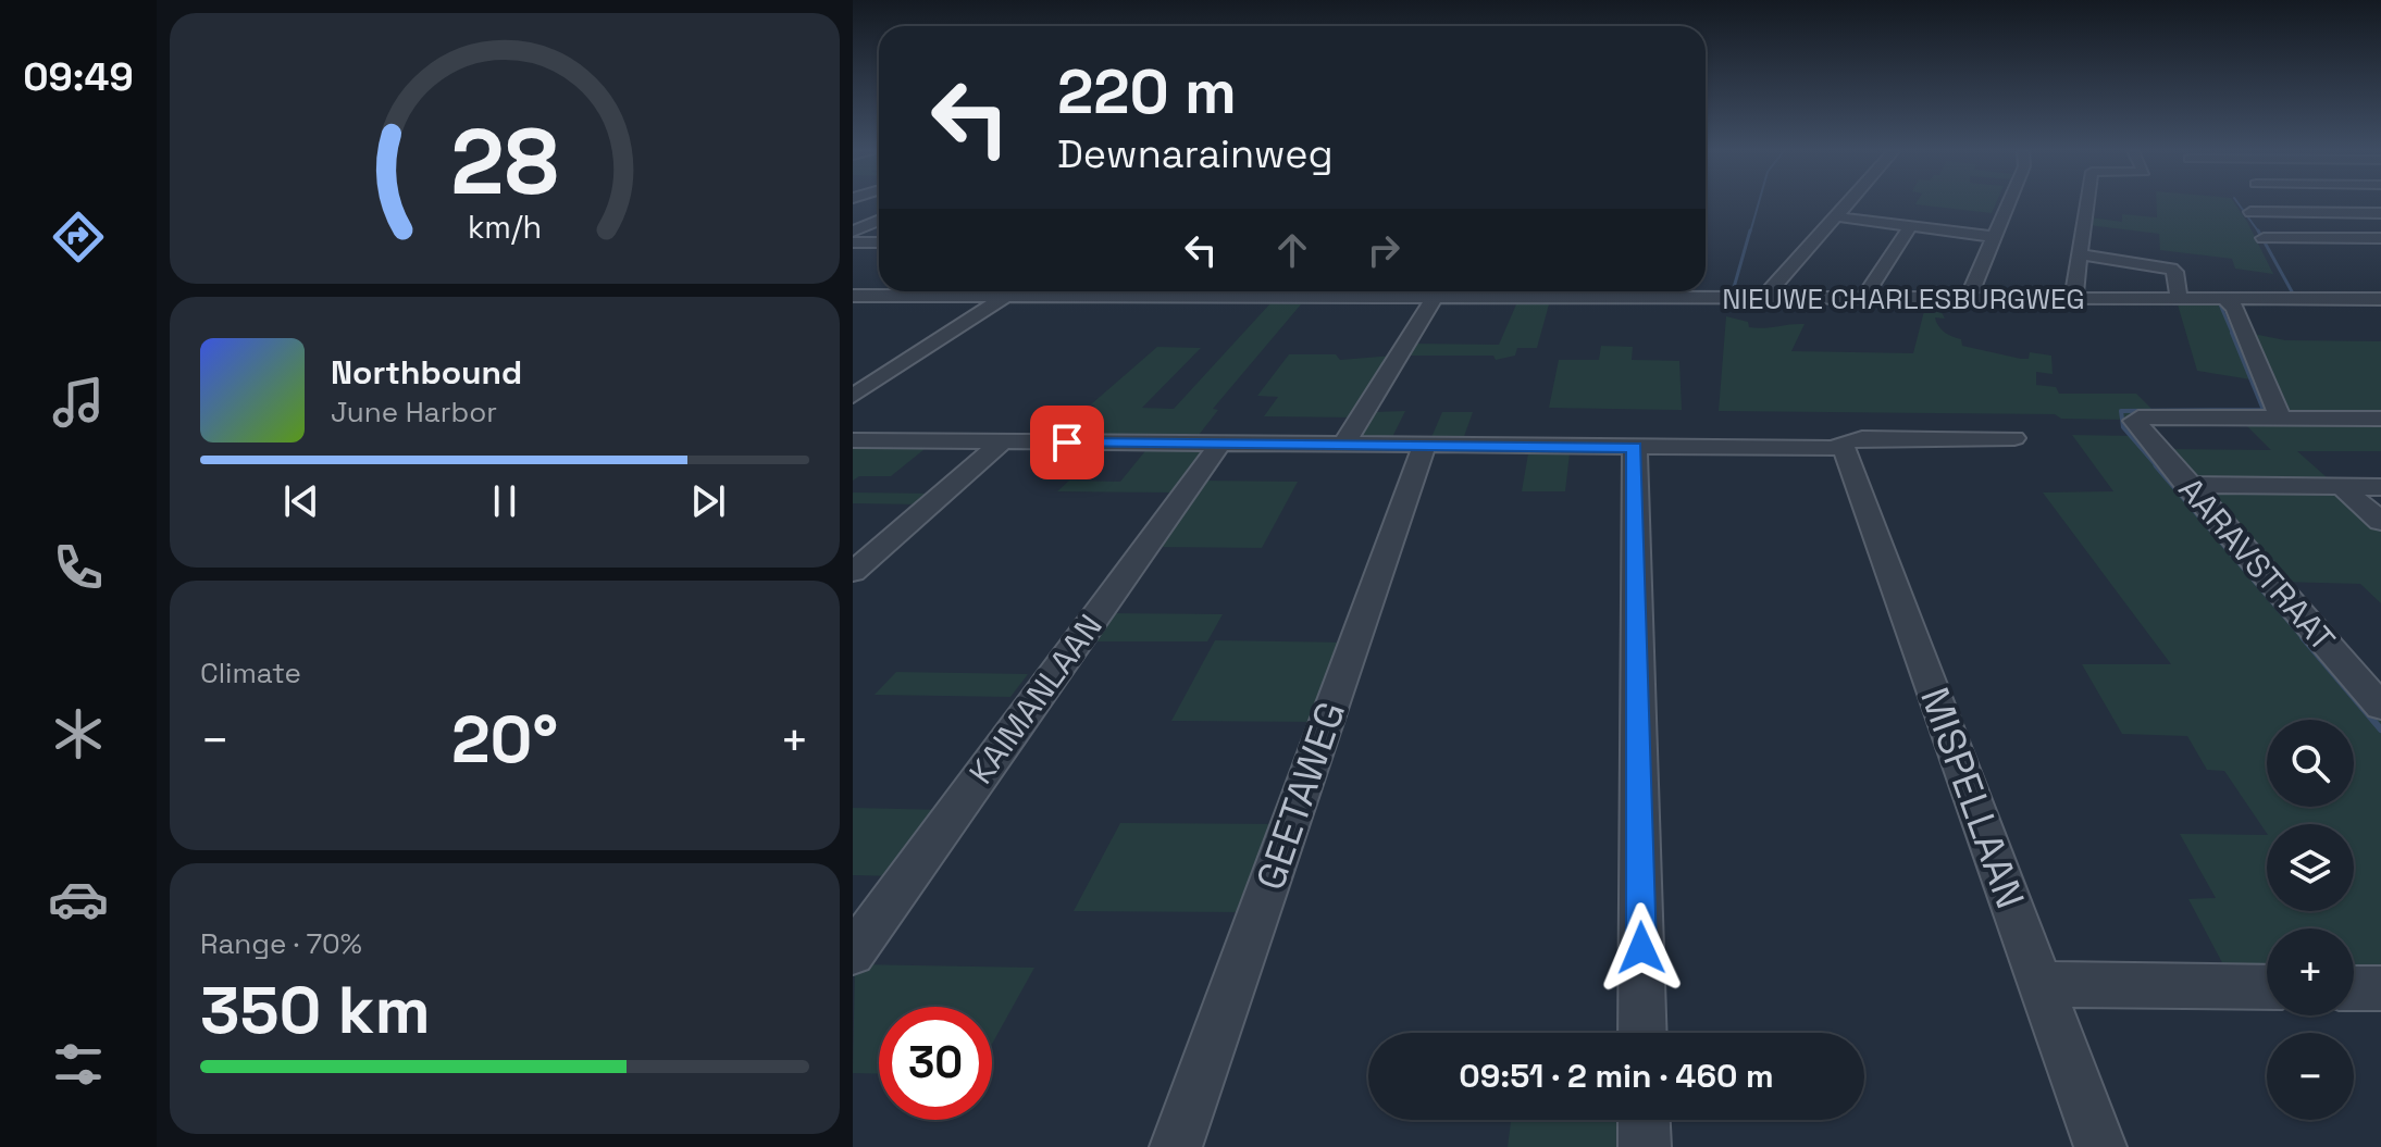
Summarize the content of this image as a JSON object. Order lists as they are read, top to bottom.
{
  "streets": {
    "street": [
      "NIEUWE CHARLESBURGWEG",
      "AARAVSTRAAT",
      "KAIMANLAAN",
      "GEETAWEG",
      "MISPELLAAN"
    ]
  },
  "page": {
    "tabs": "09:49",
    "turn": ["220 m", "Dewnarainweg"],
    "song": ["Northbound", "June Harbor"],
    "tile": [
      "Climate",
      ["Range · 70%", "350 km"]
    ],
    "heat": ["−", "20°", "+"],
    "map_buttons": ["+", "−"],
    "limit": "30",
    "trip": "09:51 · 2 min · 460 m",
    "gauge": ["28", "km/h"]
  }
}
